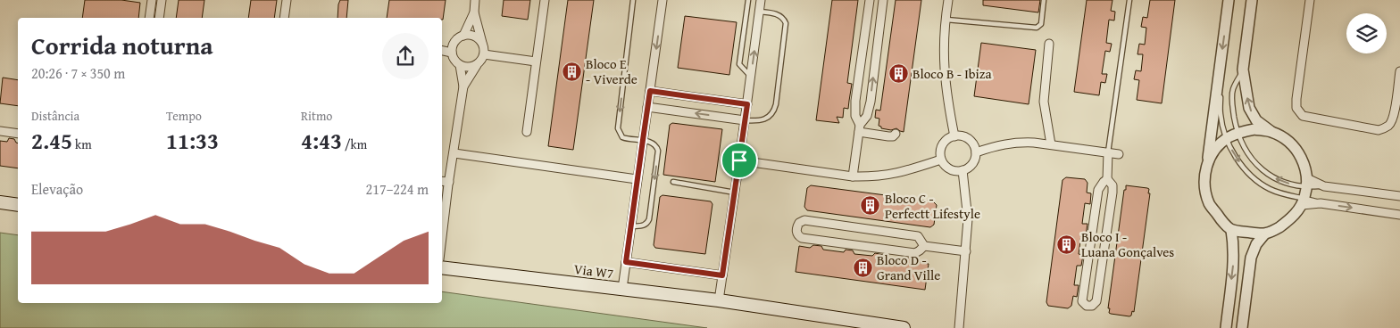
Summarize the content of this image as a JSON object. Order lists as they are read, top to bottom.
{
  "streets": {
    "main road": ["Via W7"]
  },
  "places": {
    "building": [
      "Bloco E - Viverde",
      "Bloco B - Ibiza",
      "Bloco C - Perfectt Lifestyle",
      "Bloco I - Luana Gonçalves",
      "Bloco D - Grand Ville"
    ]
  },
  "page": {
    "heading": ["Corrida noturna", "20:26 · 7 × 350 m"],
    "stats": [
      ["Distância", "2.45 km"],
      ["Tempo", "11:33"],
      ["Ritmo", "4:43 /km"]
    ],
    "chart": ["Elevação", "217–224 m"]
  }
}
